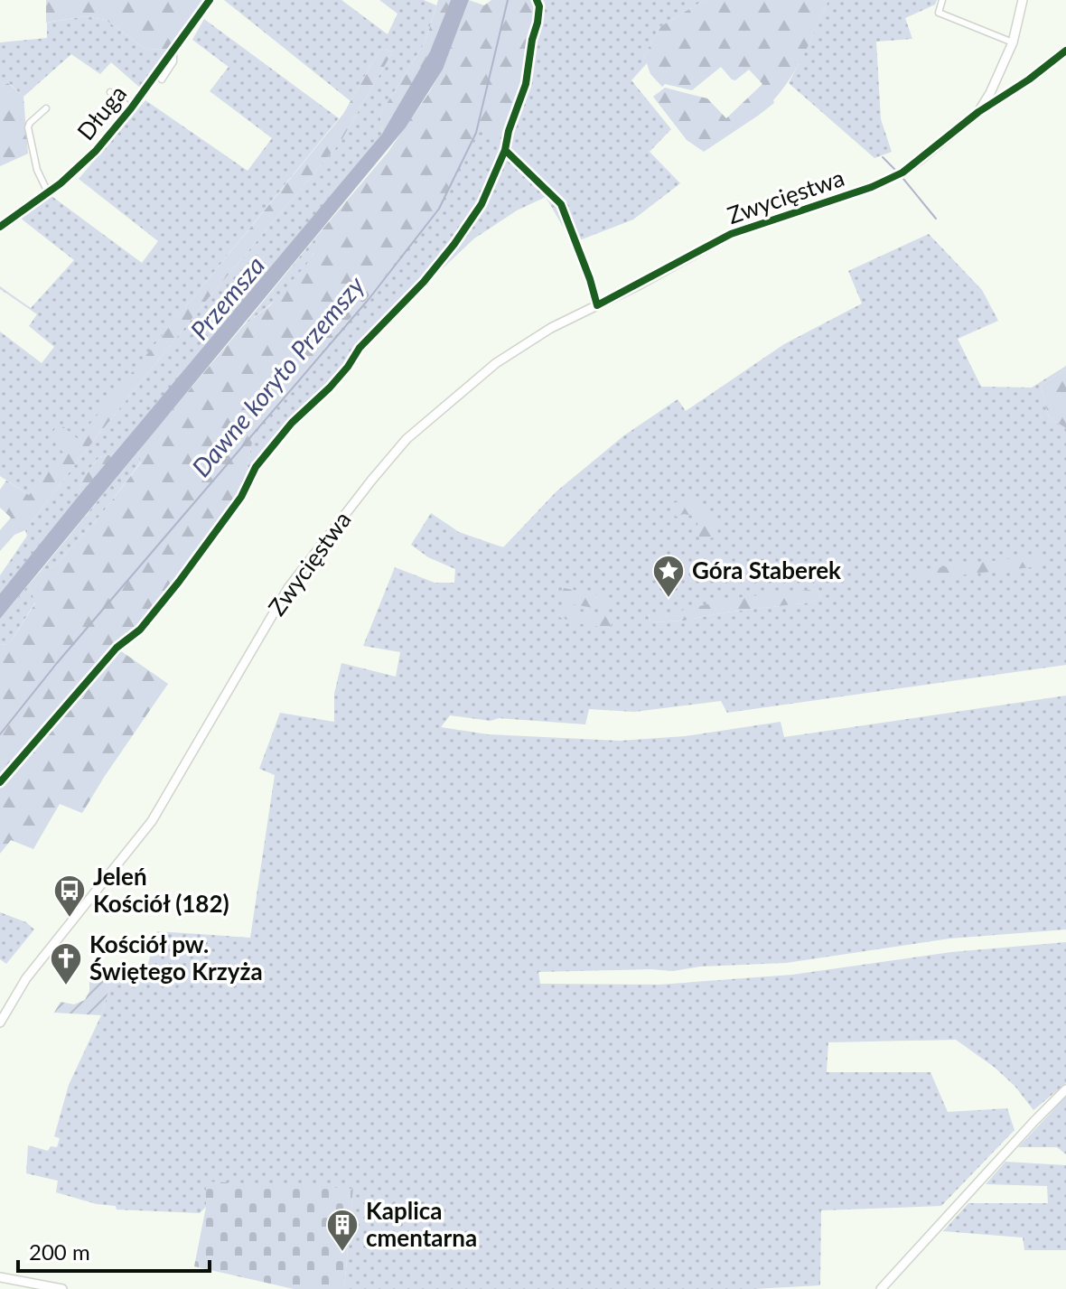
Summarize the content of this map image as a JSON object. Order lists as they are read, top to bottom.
{
  "streets": {
    "street": ["Długa", "Zwycięstwa"]
  },
  "water": ["Przemsza", "Dawne koryto Przemszy"],
  "places": {
    "place": ["Góra Staberek"],
    "bus stop": ["Jeleń Kościół (182)"],
    "church": ["Kościół pw. Świętego Krzyża"],
    "building": ["Kaplica cmentarna"]
  },
  "scale_bar": "200 m"
}
